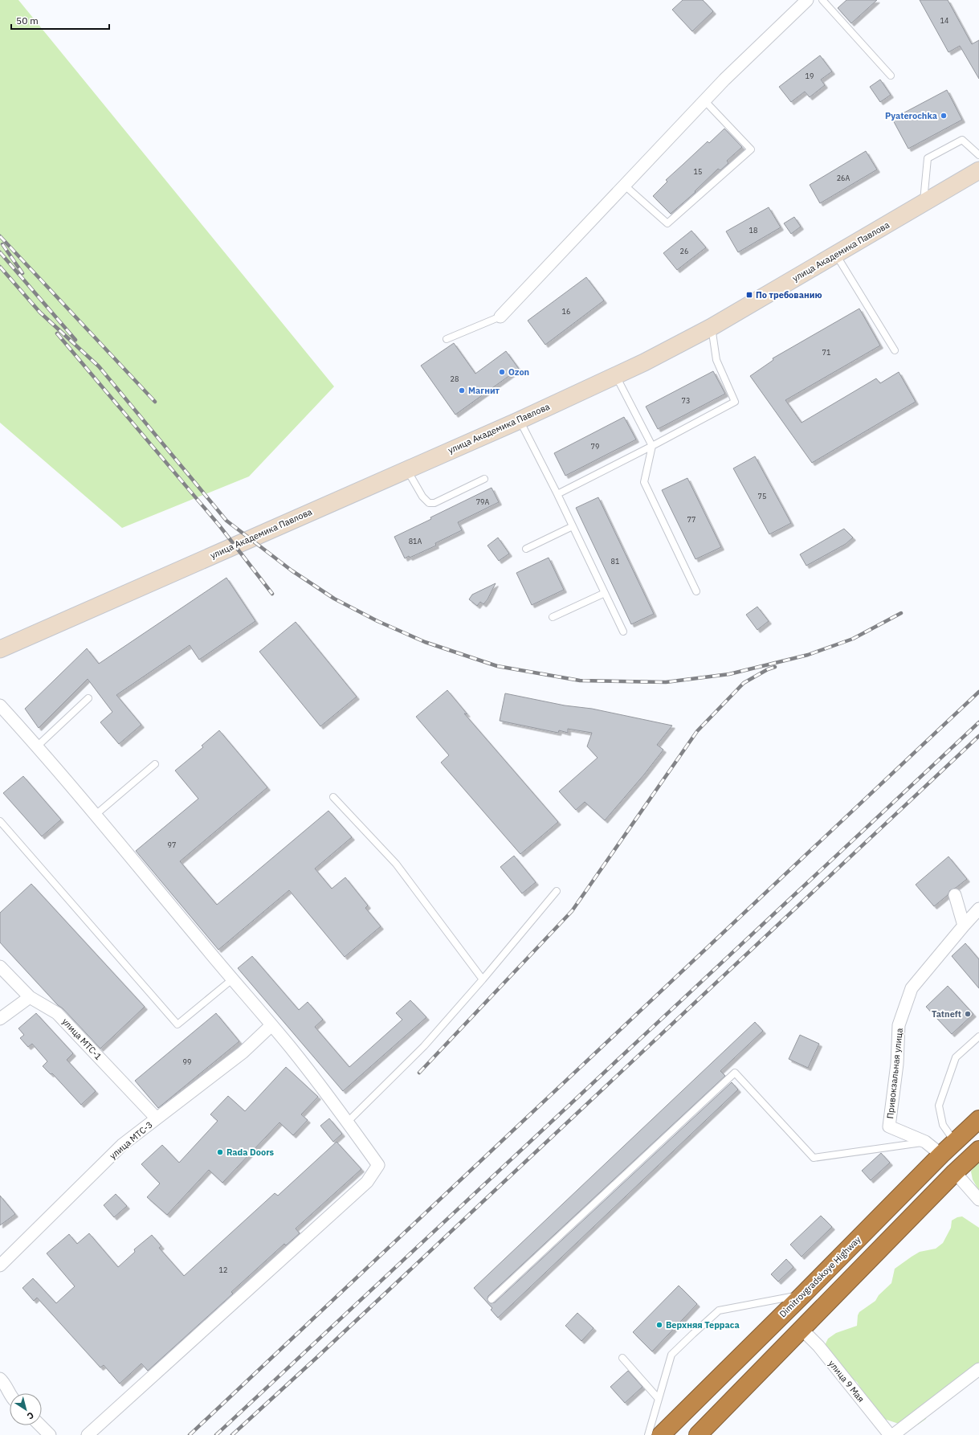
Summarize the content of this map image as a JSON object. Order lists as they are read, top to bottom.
{
  "streets": {
    "highway": ["Dimitrovgradskoye Highway"],
    "street": [
      "улица Академика Павлова",
      "улица МТС-1",
      "Привокзальная улица",
      "улица МТС-3",
      "улица 9 Мая"
    ]
  },
  "crossings": [
    ["улица МТС-1", "улица МТС-3"]
  ],
  "places": {
    "other": [
      "Pyaterochka",
      "Ozon",
      "Магнит",
      "Tatneft",
      "Rada Doors",
      "Верхняя Терраса"
    ],
    "transit": ["По требованию"]
  },
  "house_numbers": [
    "14",
    "19",
    "15",
    "26А",
    "18",
    "26",
    "16",
    "71",
    "28",
    "73",
    "79",
    "75",
    "79А",
    "77",
    "81А",
    "81",
    "97",
    "99",
    "12"
  ],
  "scale_bar": "50 m",
  "north": "bottom right"
}
